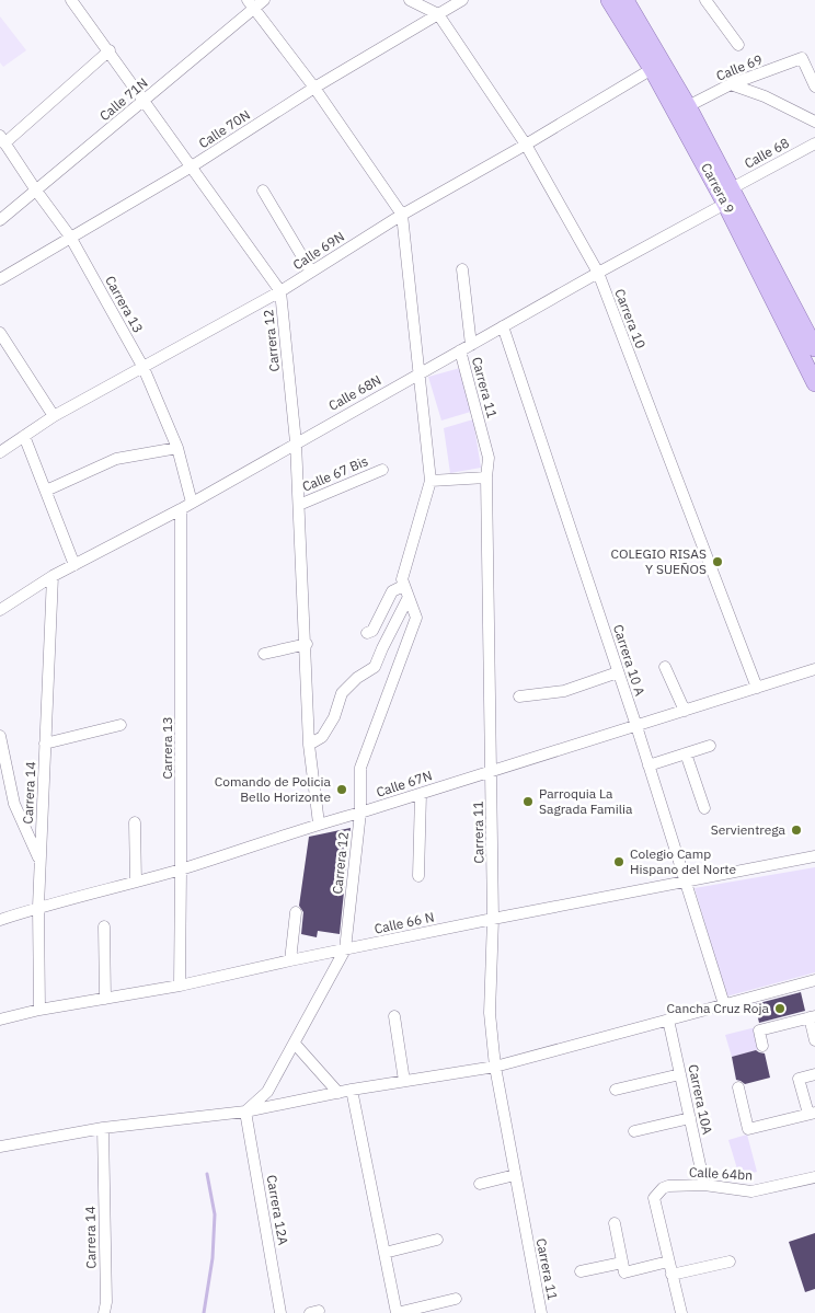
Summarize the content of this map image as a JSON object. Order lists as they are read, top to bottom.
{
  "streets": {
    "main road": ["Carrera 9"],
    "street": [
      "Calle 69",
      "Calle 71N",
      "Calle 70N",
      "Calle 68",
      "Calle 69N",
      "Carrera 13",
      "Carrera 10",
      "Carrera 12",
      "Carrera 11",
      "Calle 68N",
      "Calle 67 Bis",
      "Carrera 10 A",
      "Calle 67N",
      "Carrera 14",
      "Calle 66 N",
      "Carrera 10A",
      "Calle 64bn",
      "Carrera 12A"
    ]
  },
  "crossings": [
    ["Calle 69", "Carrera 9"],
    ["Calle 71N", "Carrera 13"],
    ["Calle 71N", "Carrera 12"],
    ["Calle 70N", "Carrera 13"],
    ["Calle 70N", "Carrera 10"],
    ["Calle 70N", "Carrera 12"],
    ["Calle 68", "Carrera 9"],
    ["Calle 68", "Calle 68N"],
    ["Carrera 9", "Calle 69N"],
    ["Carrera 9", "Calle 68N"],
    ["Calle 69N", "Carrera 13"],
    ["Calle 69N", "Carrera 10"],
    ["Calle 69N", "Carrera 12"],
    ["Carrera 13", "Calle 68N"],
    ["Carrera 13", "Calle 67N"],
    ["Carrera 13", "Calle 66 N"],
    ["Carrera 10", "Calle 68N"],
    ["Carrera 10", "Calle 67N"],
    ["Carrera 12", "Calle 68N"],
    ["Carrera 12", "Calle 67 Bis"],
    ["Carrera 12", "Calle 67N"],
    ["Carrera 12", "Calle 66 N"],
    ["Carrera 12", "Carrera 12A"],
    ["Carrera 11", "Calle 68N"],
    ["Carrera 11", "Calle 67N"],
    ["Carrera 11", "Calle 66 N"],
    ["Calle 68N", "Carrera 10 A"],
    ["Calle 68N", "Carrera 14"],
    ["Carrera 10 A", "Calle 67N"],
    ["Carrera 10 A", "Calle 66 N"],
    ["Calle 67N", "Carrera 14"],
    ["Carrera 14", "Calle 66 N"],
    ["Carrera 10A", "Calle 64bn"]
  ],
  "places": [
    "COLEGIO RISAS Y SUEÑOS",
    "Comando de Policia Bello Horizonte",
    "Parroquia La Sagrada Familia",
    "Servientrega",
    "Colegio Camp Hispano del Norte",
    "Cancha Cruz Roja"
  ]
}
